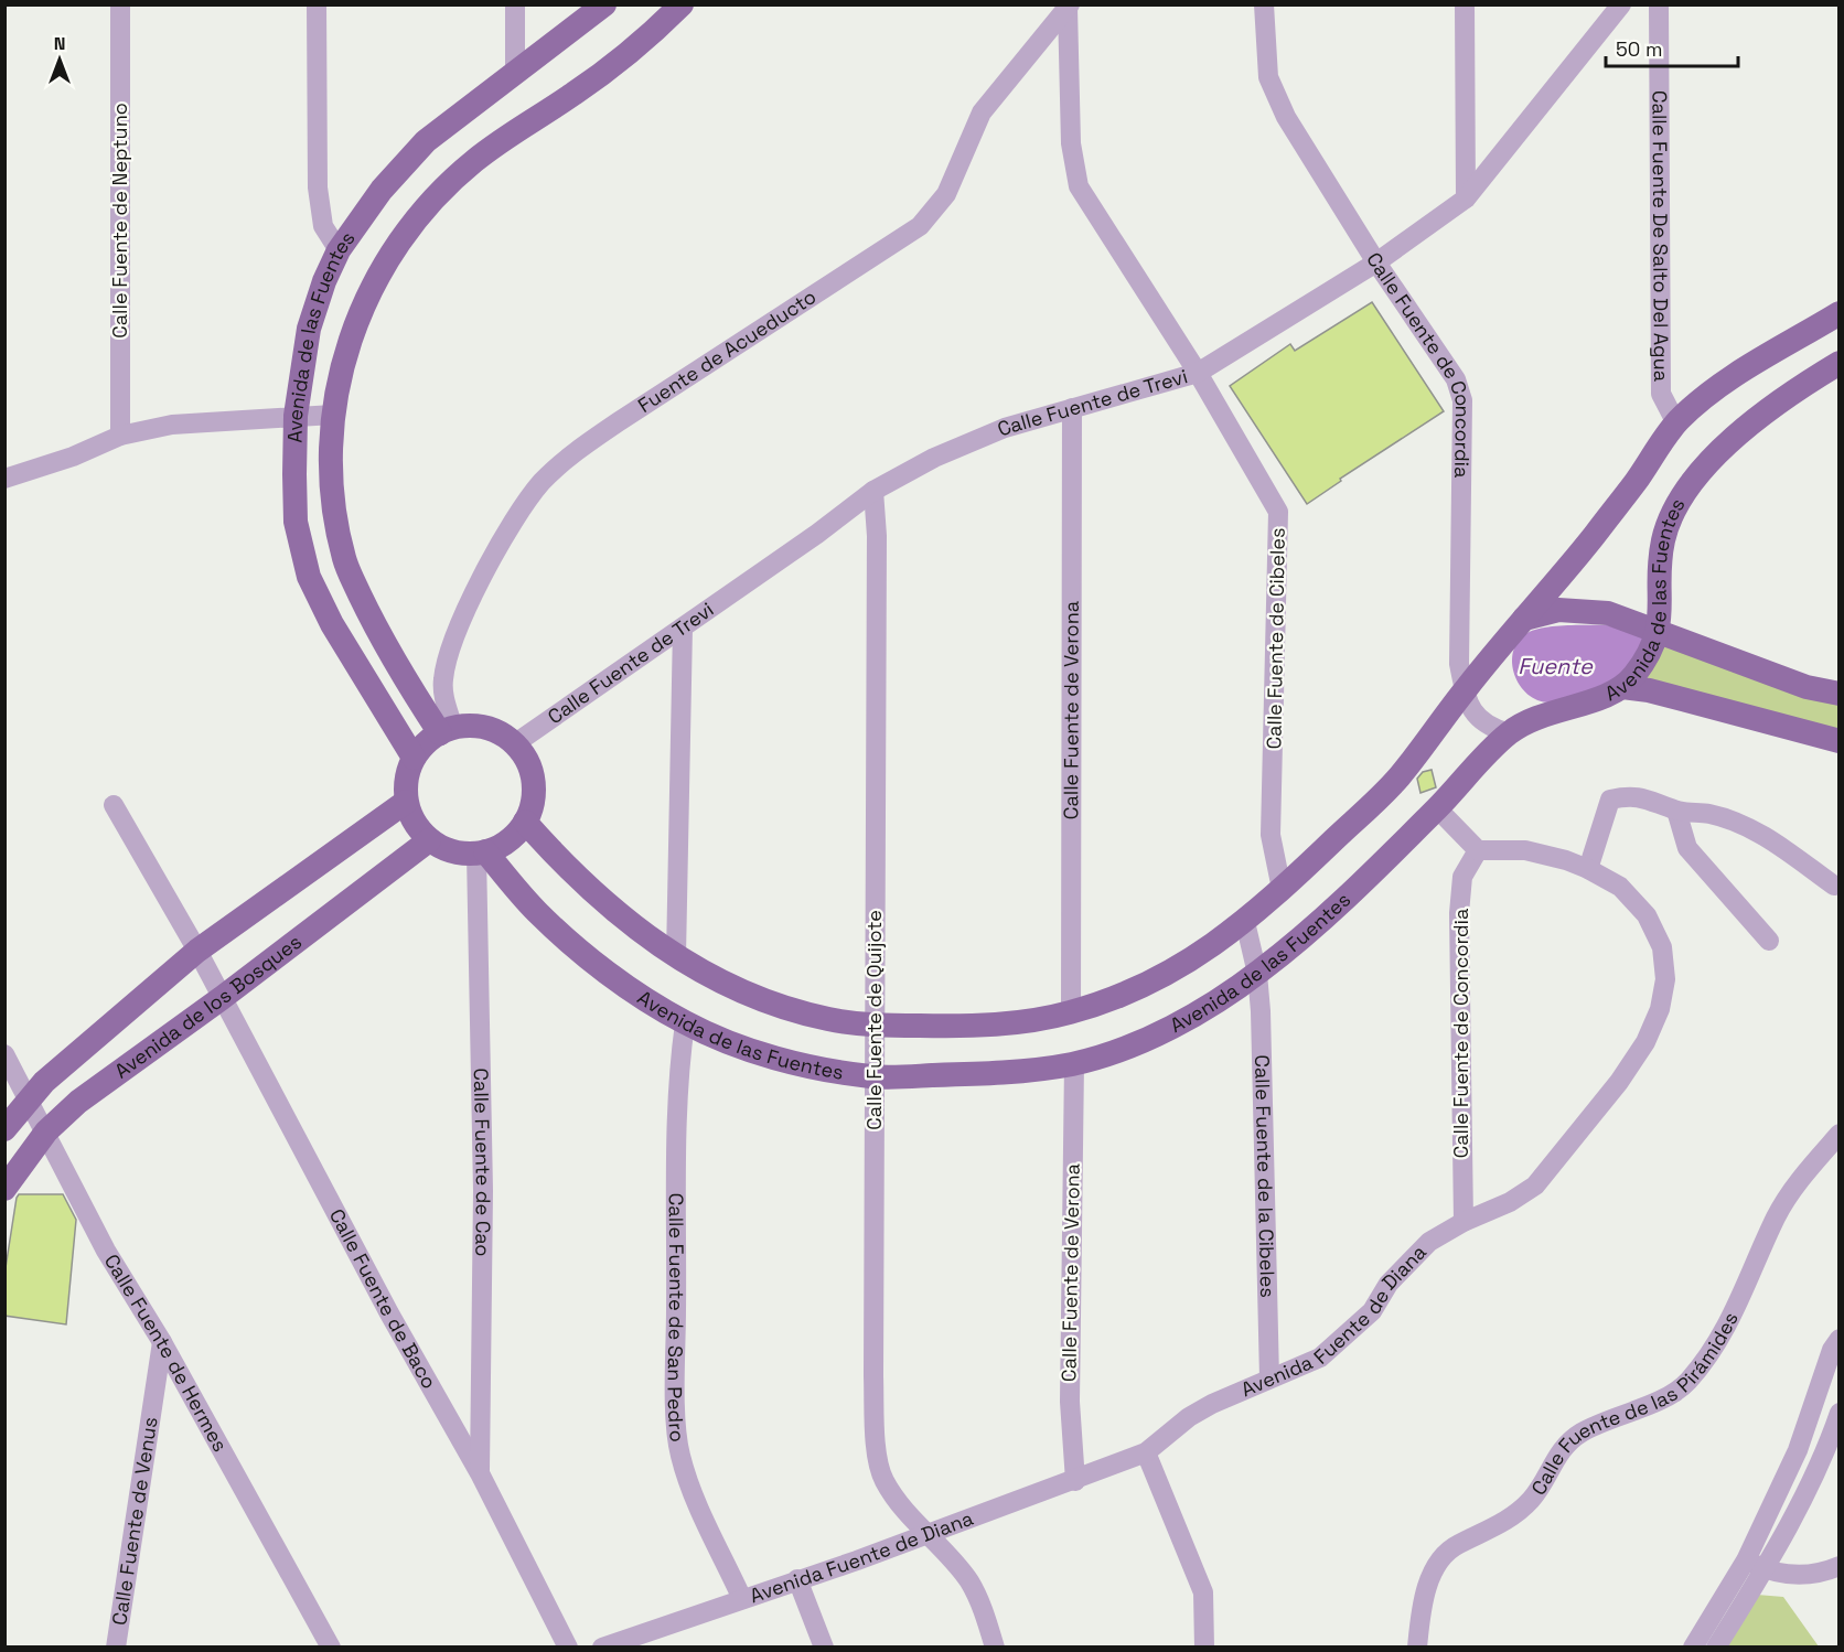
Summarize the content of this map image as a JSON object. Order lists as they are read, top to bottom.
{
  "streets": {
    "main road": ["Avenida de las Fuentes", "Avenida de los Bosques"],
    "street": [
      "Calle Fuente de Neptuno",
      "Calle Fuente De Salto Del Agua",
      "Fuente de Acueducto",
      "Calle Fuente de Concordia",
      "Calle Fuente de Trevi",
      "Calle Fuente de Cibeles",
      "Calle Fuente de Verona",
      "Calle Fuente de Quijote",
      "Calle Fuente de Cao",
      "Calle Fuente de la Cibeles",
      "Calle Fuente de Baco",
      "Calle Fuente de San Pedro",
      "Avenida Fuente de Diana",
      "Calle Fuente de Hermes",
      "Calle Fuente de las Pirámides",
      "Calle Fuente de Venus"
    ]
  },
  "crossings": [
    ["Calle Fuente De Salto Del Agua", "Avenida de las Fuentes"],
    ["Avenida de las Fuentes", "Fuente de Acueducto"],
    ["Avenida de las Fuentes", "Calle Fuente de Concordia"],
    ["Avenida de las Fuentes", "Calle Fuente de Trevi"],
    ["Avenida de las Fuentes", "Calle Fuente de Cibeles"],
    ["Avenida de las Fuentes", "Calle Fuente de Verona"],
    ["Avenida de las Fuentes", "Avenida de los Bosques"],
    ["Avenida de las Fuentes", "Calle Fuente de Quijote"],
    ["Avenida de las Fuentes", "Calle Fuente de Cao"],
    ["Avenida de las Fuentes", "Calle Fuente de la Cibeles"],
    ["Avenida de las Fuentes", "Calle Fuente de San Pedro"],
    ["Fuente de Acueducto", "Calle Fuente de Trevi"],
    ["Fuente de Acueducto", "Calle Fuente de Cibeles"],
    ["Fuente de Acueducto", "Avenida de los Bosques"],
    ["Fuente de Acueducto", "Calle Fuente de Cao"],
    ["Calle Fuente de Concordia", "Calle Fuente de Trevi"],
    ["Calle Fuente de Concordia", "Avenida Fuente de Diana"],
    ["Calle Fuente de Trevi", "Calle Fuente de Cibeles"],
    ["Calle Fuente de Trevi", "Calle Fuente de Verona"],
    ["Calle Fuente de Trevi", "Avenida de los Bosques"],
    ["Calle Fuente de Trevi", "Calle Fuente de Quijote"],
    ["Calle Fuente de Trevi", "Calle Fuente de Cao"],
    ["Calle Fuente de Verona", "Avenida Fuente de Diana"],
    ["Avenida de los Bosques", "Calle Fuente de Cao"],
    ["Avenida de los Bosques", "Calle Fuente de Baco"],
    ["Avenida de los Bosques", "Calle Fuente de Hermes"],
    ["Calle Fuente de Quijote", "Avenida Fuente de Diana"],
    ["Calle Fuente de Cao", "Calle Fuente de Baco"],
    ["Calle Fuente de la Cibeles", "Avenida Fuente de Diana"],
    ["Calle Fuente de San Pedro", "Avenida Fuente de Diana"],
    ["Calle Fuente de Hermes", "Calle Fuente de Venus"]
  ],
  "water": ["Fuente"],
  "scale_bar": "50 m",
  "north": "top"
}
